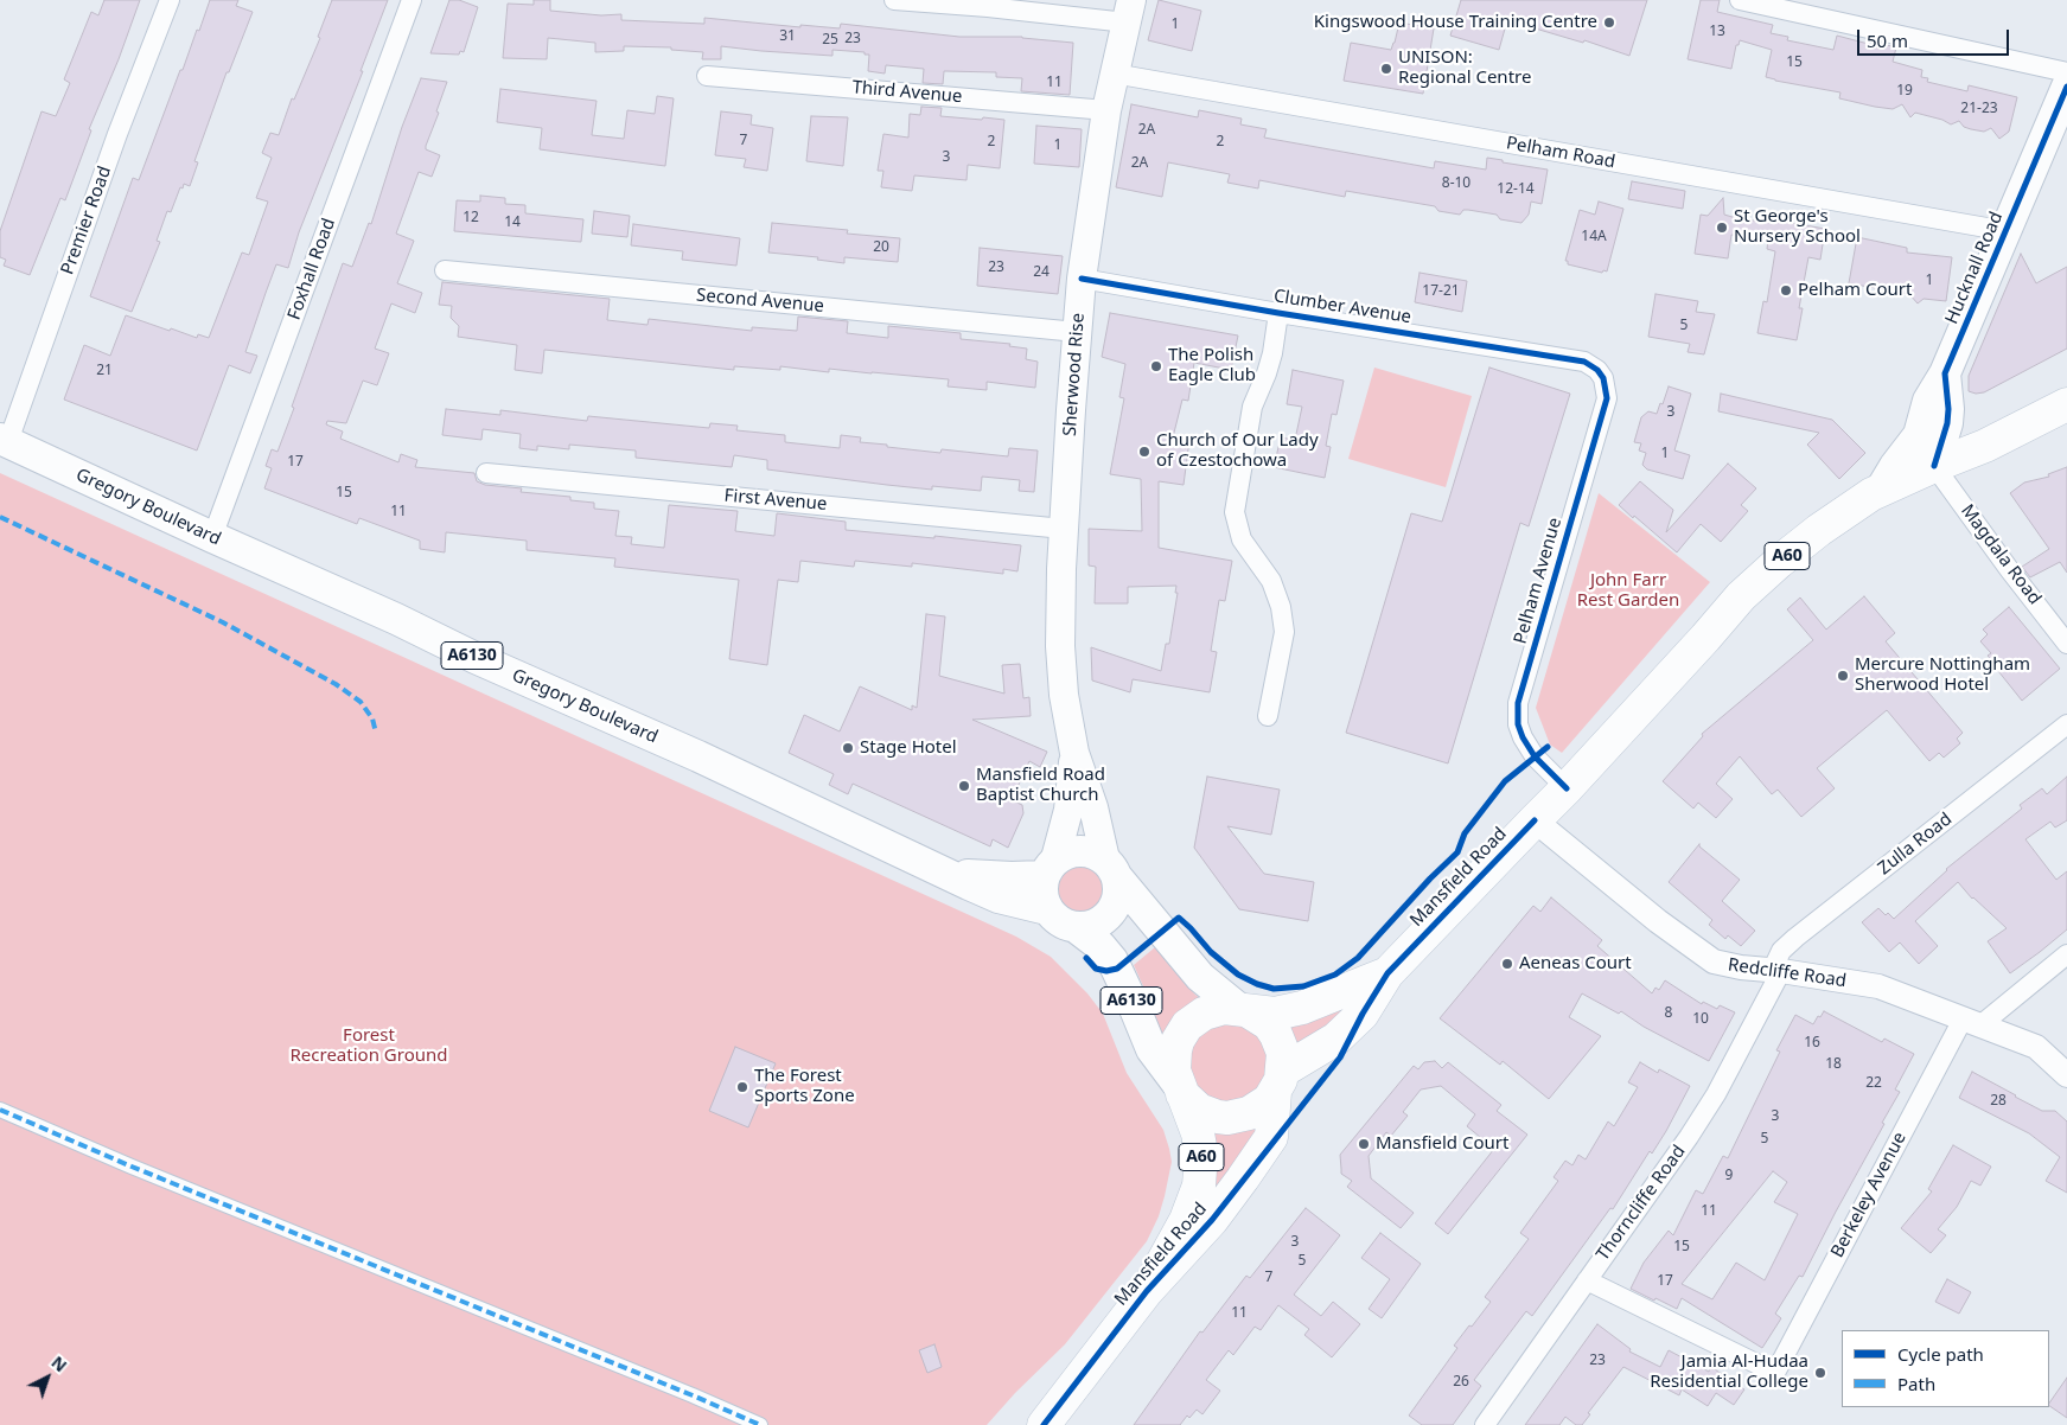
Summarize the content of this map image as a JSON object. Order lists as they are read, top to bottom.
{
  "streets": {
    "highway": ["A60", "Mansfield Road"],
    "main road": [
      "Hucknall Road",
      "Sherwood Rise",
      "Gregory Boulevard",
      "A6130"
    ],
    "street": [
      "Third Avenue",
      "Pelham Road",
      "Premier Road",
      "Foxhall Road",
      "Second Avenue",
      "Clumber Avenue",
      "First Avenue",
      "Magdala Road",
      "Pelham Avenue",
      "Zulla Road",
      "Redcliffe Road",
      "Berkeley Avenue",
      "Thorncliffe Road"
    ]
  },
  "crossings": [
    ["Third Avenue", "Sherwood Rise"],
    ["Pelham Road", "Hucknall Road"],
    ["Pelham Road", "Sherwood Rise"],
    ["Premier Road", "Gregory Boulevard"],
    ["Hucknall Road", "Magdala Road"],
    ["Hucknall Road", "Mansfield Road"],
    ["Foxhall Road", "Gregory Boulevard"],
    ["Second Avenue", "Sherwood Rise"],
    ["Clumber Avenue", "Sherwood Rise"],
    ["Clumber Avenue", "Pelham Avenue"],
    ["Sherwood Rise", "First Avenue"],
    ["Sherwood Rise", "Gregory Boulevard"],
    ["Gregory Boulevard", "Mansfield Road"],
    ["Magdala Road", "Mansfield Road"],
    ["Pelham Avenue", "Mansfield Road"],
    ["Zulla Road", "Redcliffe Road"],
    ["Zulla Road", "Thorncliffe Road"],
    ["Mansfield Road", "Redcliffe Road"],
    ["Redcliffe Road", "Berkeley Avenue"],
    ["Redcliffe Road", "Thorncliffe Road"],
    ["Berkeley Avenue", "Thorncliffe Road"]
  ],
  "parks": ["John Farr Rest Garden", "Forest Recreation Ground"],
  "places": [
    "Kingswood House Training Centre",
    "UNISON: Regional Centre",
    "St George's Nursery School",
    "Pelham Court",
    "The Polish Eagle Club",
    "Church of Our Lady of Czestochowa",
    "Mercure Nottingham Sherwood Hotel",
    "Stage Hotel",
    "Mansfield Road Baptist Church",
    "Aeneas Court",
    "The Forest Sports Zone",
    "Mansfield Court",
    "Jamia Al-Hudaa Residential College"
  ],
  "house_numbers": [
    "1",
    "13",
    "31",
    "23",
    "25",
    "15",
    "11",
    "19",
    "21-23",
    "2A",
    "7",
    "2",
    "2",
    "1",
    "3",
    "2A",
    "8-10",
    "12-14",
    "12",
    "14",
    "14A",
    "20",
    "23",
    "24",
    "1",
    "17-21",
    "5",
    "21",
    "3",
    "1",
    "17",
    "15",
    "11",
    "8",
    "10",
    "16",
    "18",
    "22",
    "28",
    "3",
    "5",
    "9",
    "11",
    "3",
    "15",
    "5",
    "7",
    "17",
    "11",
    "23",
    "26"
  ],
  "legend": ["Cycle path", "Path"],
  "scale_bar": "50 m",
  "north": "top right"
}
